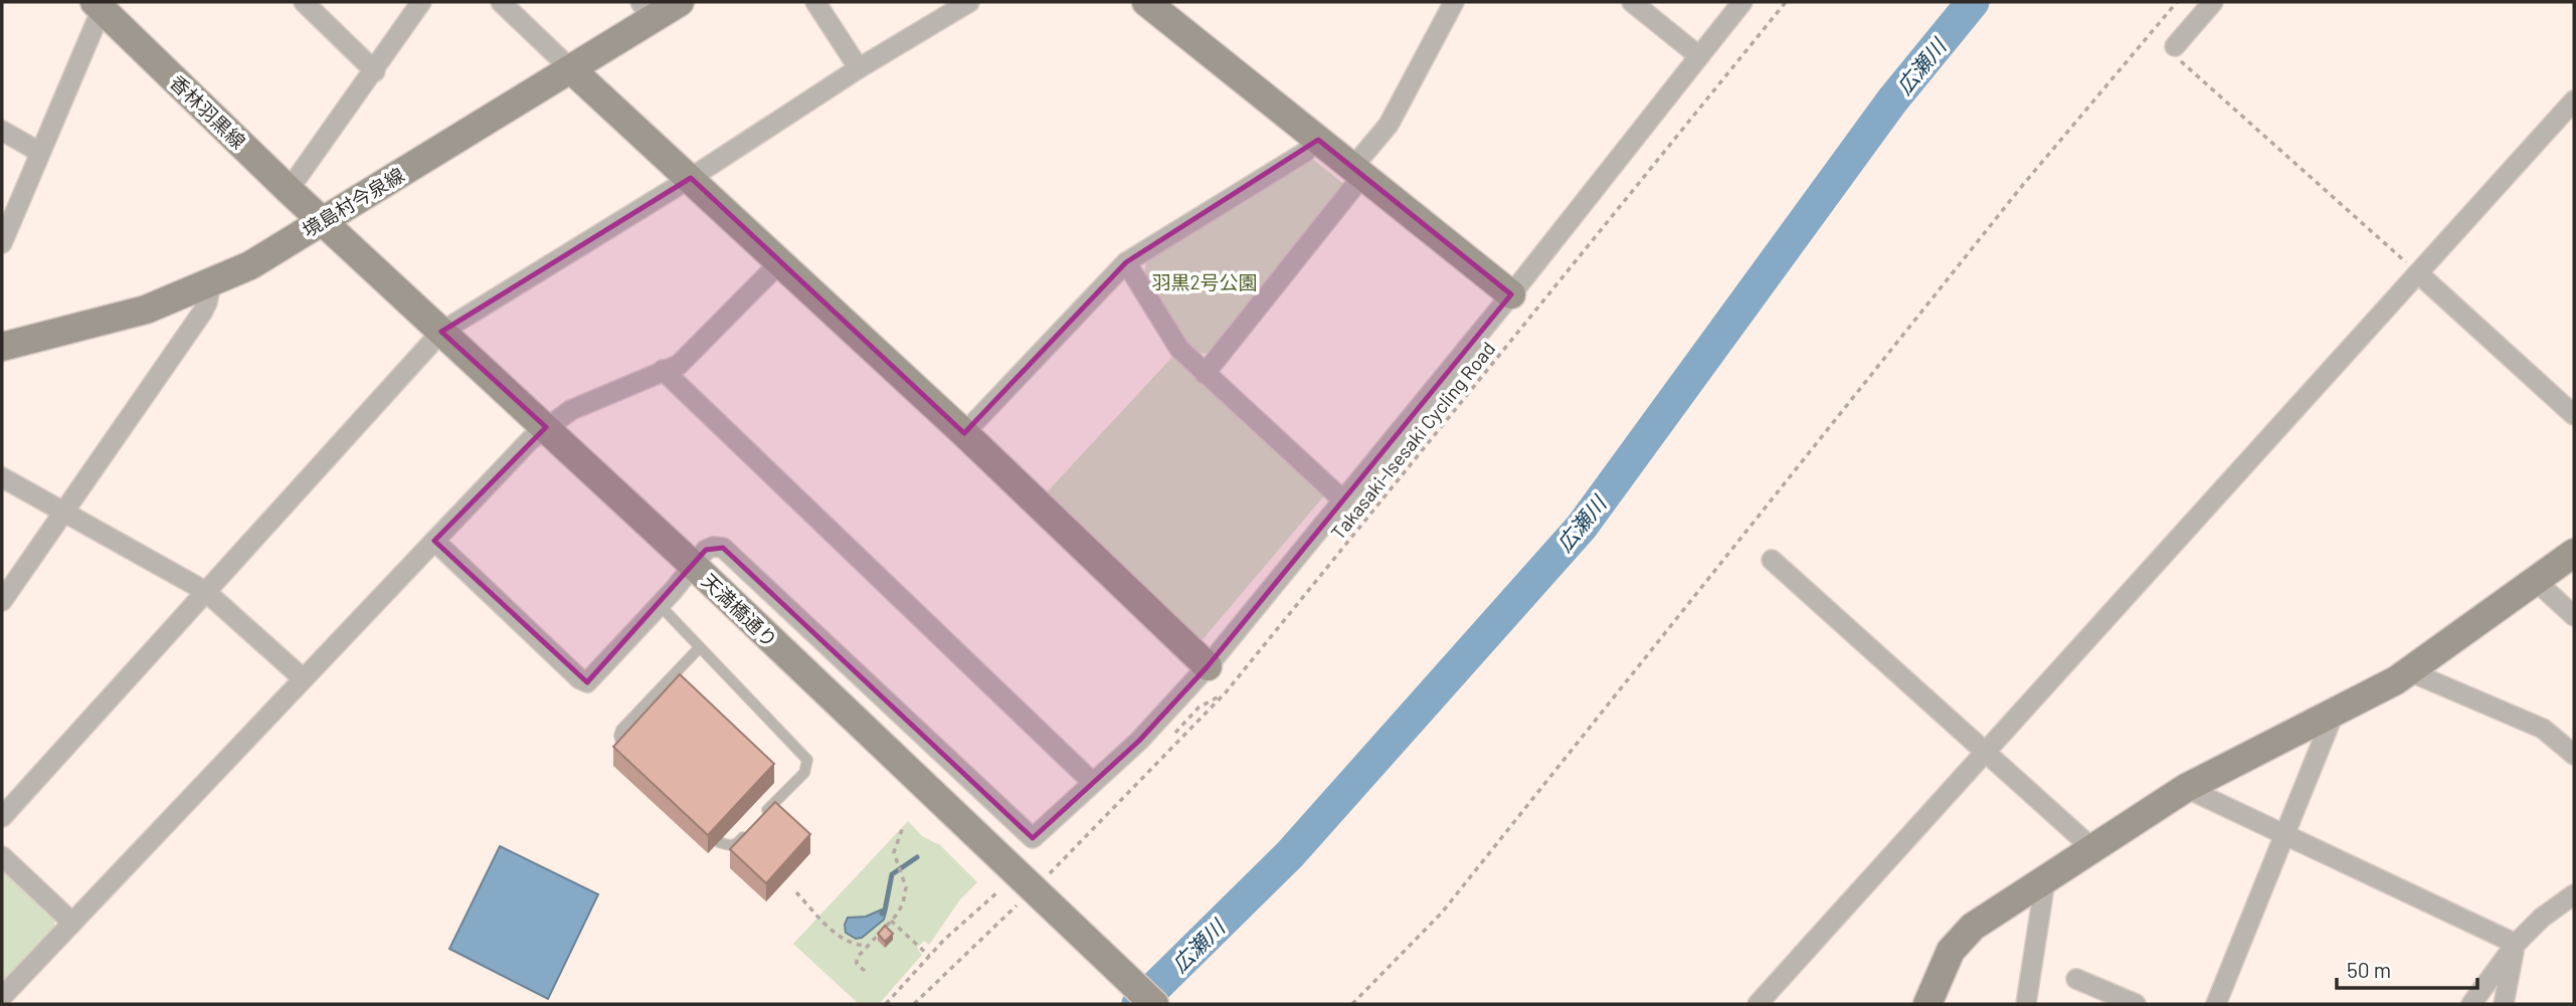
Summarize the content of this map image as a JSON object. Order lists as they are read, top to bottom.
{
  "streets": {
    "street": ["香林羽黒線", "境島村今泉線", "天満橋通り"],
    "path": ["Takasaki-Isesaki Cycling Road"]
  },
  "crossings": [
    ["香林羽黒線", "境島村今泉線"],
    ["香林羽黒線", "天満橋通り"],
    ["境島村今泉線", "天満橋通り"],
    ["Takasaki-Isesaki Cycling Road", "天満橋通り"]
  ],
  "water": ["広瀬川"],
  "parks": ["羽黒2号公園"],
  "scale_bar": "50 m"
}
